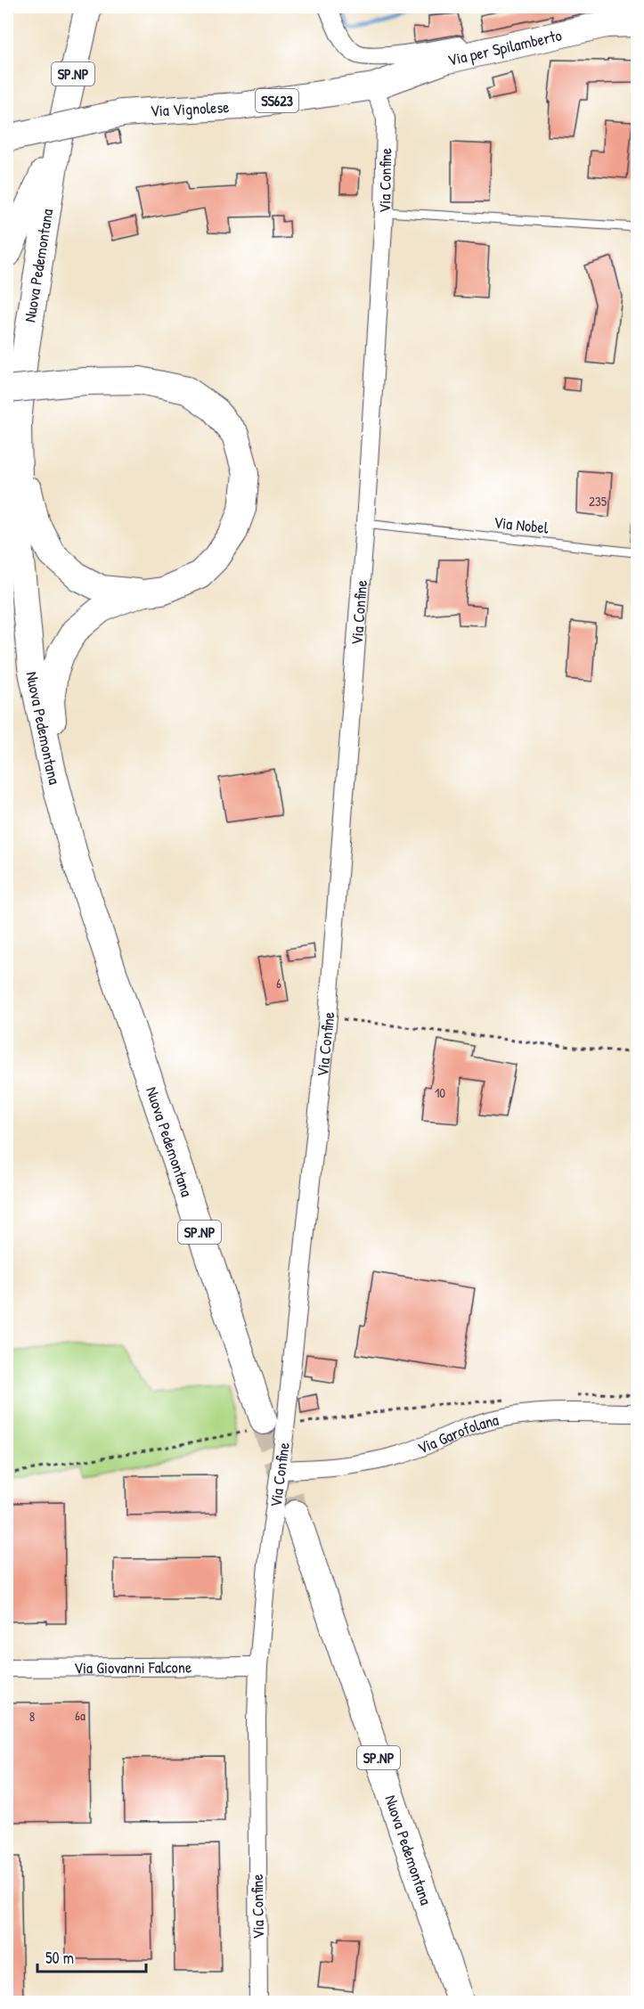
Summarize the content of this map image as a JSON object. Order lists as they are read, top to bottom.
{
  "streets": {
    "main road": [
      "Via per Spilamberto",
      "SP.NP",
      "SS623",
      "Via Vignolese",
      "Nuova Pedemontana"
    ],
    "street": ["Via Confine", "Via Garofolana", "Via Giovanni Falcone"],
    "lane": ["Via Nobel"]
  },
  "crossings": [
    ["Via per Spilamberto", "Via Vignolese"],
    ["Via per Spilamberto", "Via Confine"],
    ["Via Vignolese", "Via Confine"],
    ["Via Confine", "Via Nobel"],
    ["Via Confine", "Via Garofolana"],
    ["Via Confine", "Via Giovanni Falcone"]
  ],
  "house_numbers": [
    "235",
    "6",
    "10",
    "6a",
    "8"
  ],
  "scale_bar": "50 m"
}
